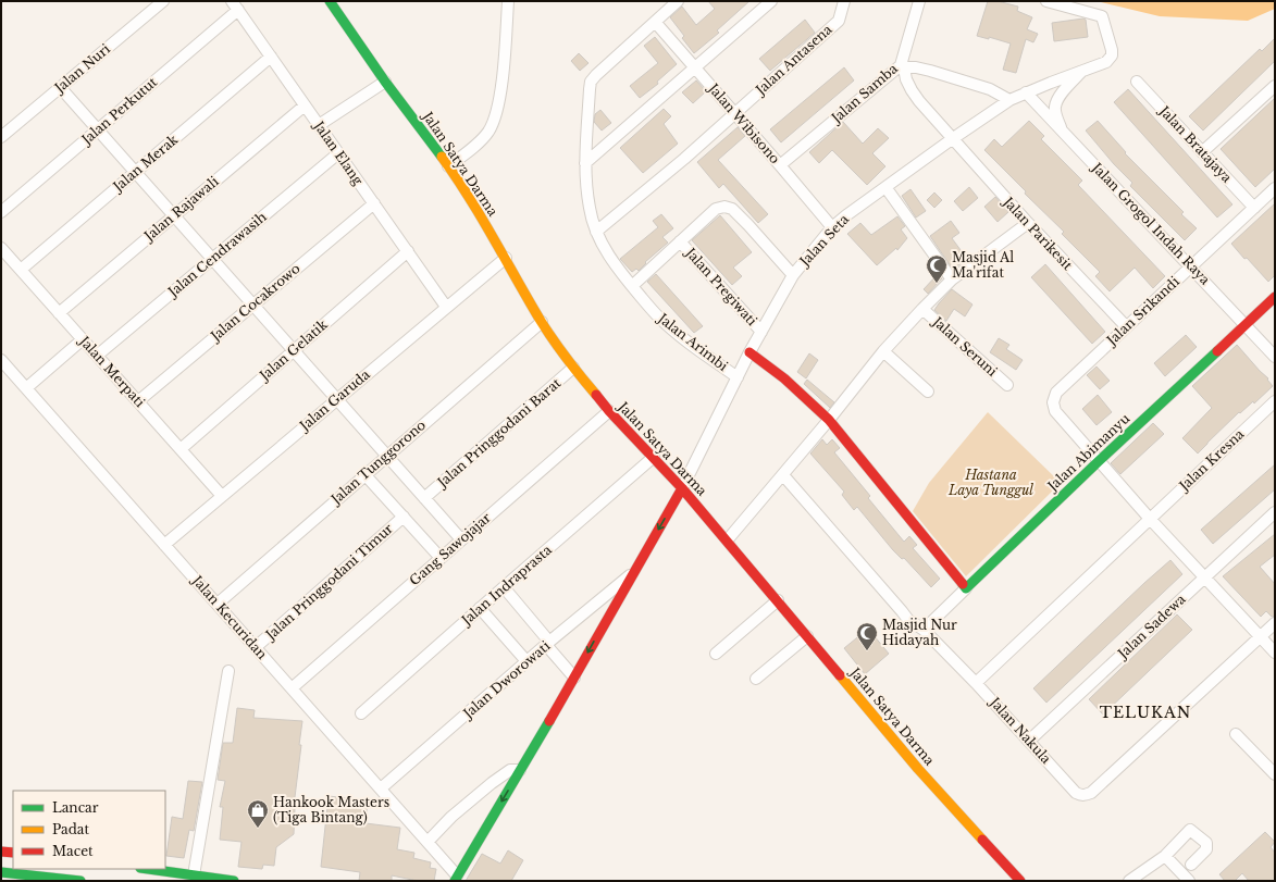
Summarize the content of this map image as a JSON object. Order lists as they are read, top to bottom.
{
  "streets": {
    "main road": ["Jalan Satya Darma", "Jalan Abimanyu"],
    "street": [
      "Jalan Antasena",
      "Jalan Nuri",
      "Jalan Samba",
      "Jalan Perkutut",
      "Jalan Wibisono",
      "Jalan Bratajaya",
      "Jalan Elang",
      "Jalan Merak",
      "Jalan Rajawali",
      "Jalan Grogol Indah Raya",
      "Jalan Parikesit",
      "Jalan Seta",
      "Jalan Cendrawasih",
      "Jalan Pregiwati",
      "Jalan Cocakrowo",
      "Jalan Srikandi",
      "Jalan Arimbi",
      "Jalan Seruni",
      "Jalan Gelatik",
      "Jalan Merpati",
      "Jalan Garuda",
      "Jalan Pringgodani Barat",
      "Jalan Kresna",
      "Jalan Tunggorono",
      "Gang Sawojajar",
      "Jalan Pringgodani Timur",
      "Jalan Indraprasta",
      "Jalan Kecuridan",
      "Jalan Sadewa",
      "Jalan Dworowati",
      "Jalan Nakula"
    ]
  },
  "crossings": [
    ["Jalan Antasena", "Jalan Wibisono"],
    ["Jalan Antasena", "Jalan Arimbi"],
    ["Jalan Samba", "Jalan Wibisono"],
    ["Jalan Samba", "Jalan Parikesit"],
    ["Jalan Perkutut", "Jalan Elang"],
    ["Jalan Wibisono", "Jalan Seta"],
    ["Jalan Wibisono", "Jalan Arimbi"],
    ["Jalan Bratajaya", "Jalan Srikandi"],
    ["Jalan Elang", "Jalan Merak"],
    ["Jalan Elang", "Jalan Rajawali"],
    ["Jalan Elang", "Jalan Cendrawasih"],
    ["Jalan Elang", "Jalan Cocakrowo"],
    ["Jalan Elang", "Jalan Gelatik"],
    ["Jalan Elang", "Jalan Garuda"],
    ["Jalan Merak", "Jalan Merpati"],
    ["Jalan Satya Darma", "Jalan Seta"],
    ["Jalan Satya Darma", "Jalan Garuda"],
    ["Jalan Satya Darma", "Jalan Pringgodani Barat"],
    ["Jalan Satya Darma", "Jalan Tunggorono"],
    ["Jalan Satya Darma", "Gang Sawojajar"],
    ["Jalan Satya Darma", "Jalan Indraprasta"],
    ["Jalan Rajawali", "Jalan Merpati"],
    ["Jalan Grogol Indah Raya", "Jalan Seta"],
    ["Jalan Grogol Indah Raya", "Jalan Srikandi"],
    ["Jalan Grogol Indah Raya", "Jalan Abimanyu"],
    ["Jalan Parikesit", "Jalan Seta"],
    ["Jalan Parikesit", "Jalan Srikandi"],
    ["Jalan Seta", "Jalan Pregiwati"],
    ["Jalan Seta", "Jalan Arimbi"],
    ["Jalan Cendrawasih", "Jalan Merpati"],
    ["Jalan Cocakrowo", "Jalan Merpati"],
    ["Jalan Srikandi", "Jalan Abimanyu"],
    ["Jalan Gelatik", "Jalan Merpati"],
    ["Jalan Merpati", "Jalan Garuda"],
    ["Jalan Garuda", "Jalan Kecuridan"],
    ["Jalan Kresna", "Jalan Nakula"],
    ["Jalan Tunggorono", "Jalan Kecuridan"],
    ["Gang Sawojajar", "Jalan Kecuridan"],
    ["Jalan Pringgodani Timur", "Jalan Kecuridan"],
    ["Jalan Kecuridan", "Jalan Dworowati"],
    ["Jalan Sadewa", "Jalan Nakula"]
  ],
  "districts": ["TELUKAN"],
  "parks": ["Hastana Laya Tunggul"],
  "places": {
    "mosque": ["Masjid Al Ma'rifat", "Masjid Nur Hidayah"],
    "shop": ["Hankook Masters (Tiga Bintang)"]
  },
  "legend": ["Lancar", "Padat", "Macet"]
}
